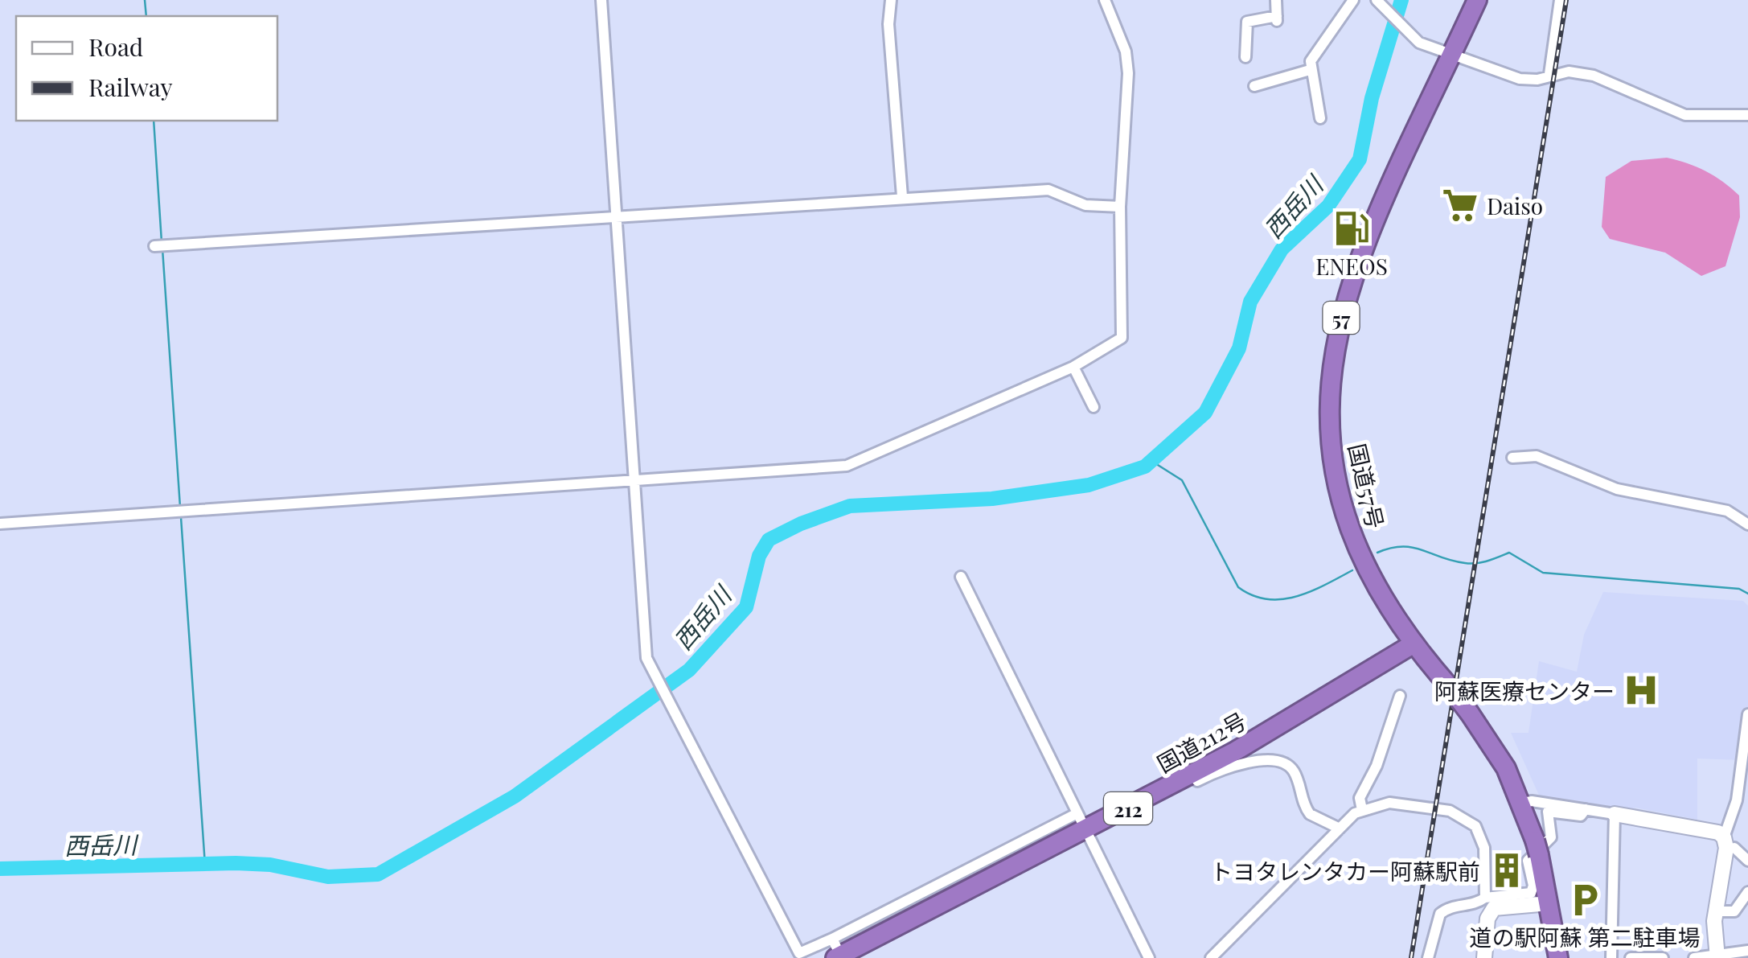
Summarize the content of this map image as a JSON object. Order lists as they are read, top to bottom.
{
  "streets": {
    "highway": [
      "57",
      "国道57号",
      "国道212号",
      "212"
    ]
  },
  "crossings": [
    ["国道57号", "国道212号"]
  ],
  "water": ["西岳川"],
  "places": {
    "supermarket": ["Daiso"],
    "fuel station": ["ENEOS"],
    "hospital": ["阿蘇医療センター"],
    "building": ["トヨタレンタカー阿蘇駅前"],
    "parking": ["道の駅阿蘇 第二駐車場"]
  },
  "legend": ["Road", "Railway"]
}
